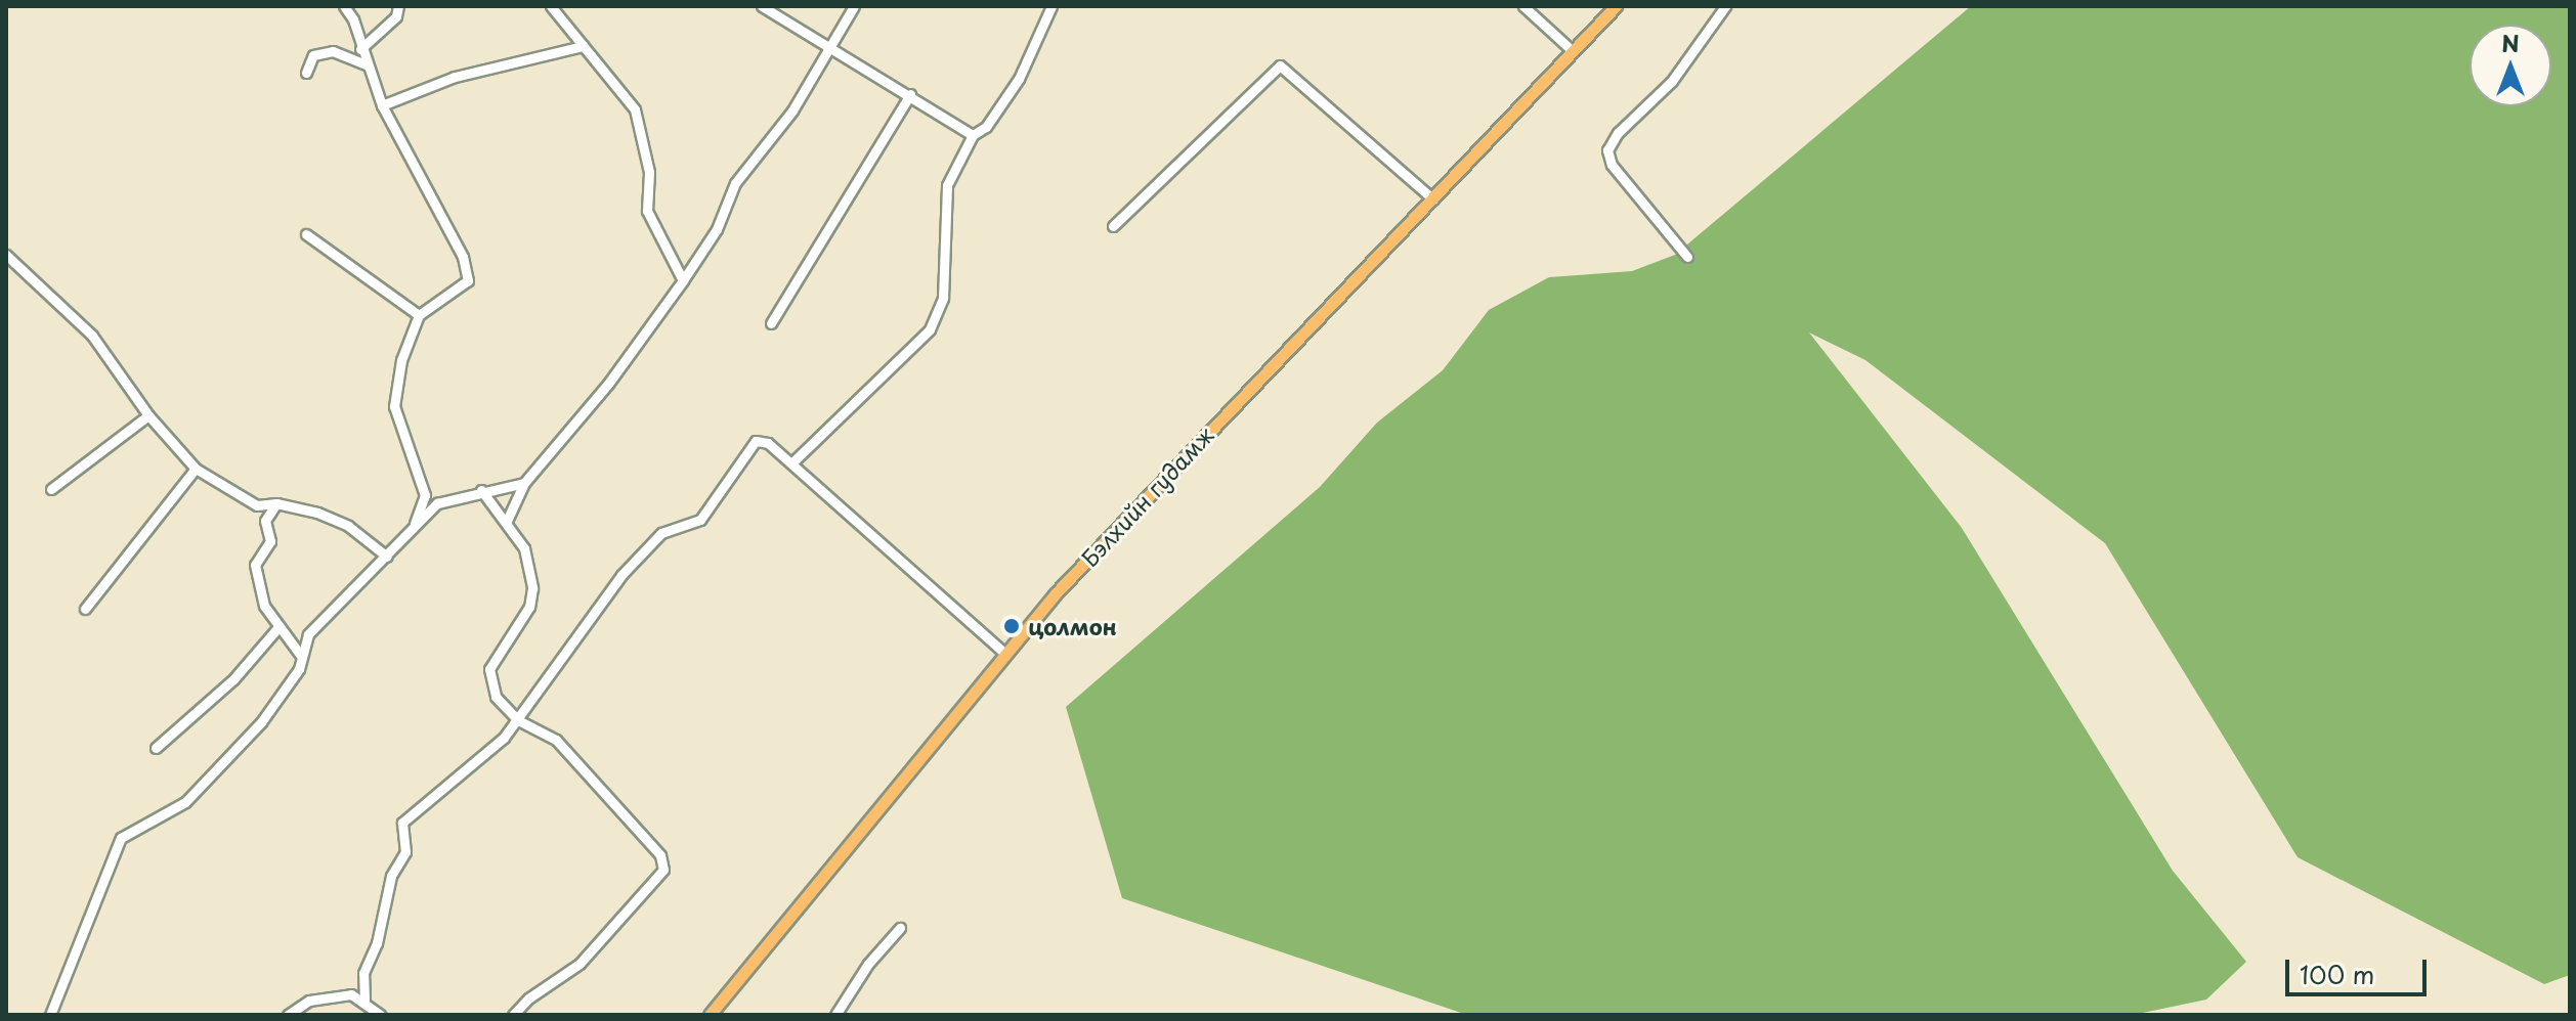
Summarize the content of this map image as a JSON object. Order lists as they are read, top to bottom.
{
  "streets": {
    "main road": ["Бэлхийн гудамж"]
  },
  "places": ["цолмон"],
  "scale_bar": "100 m",
  "north": "top"
}
